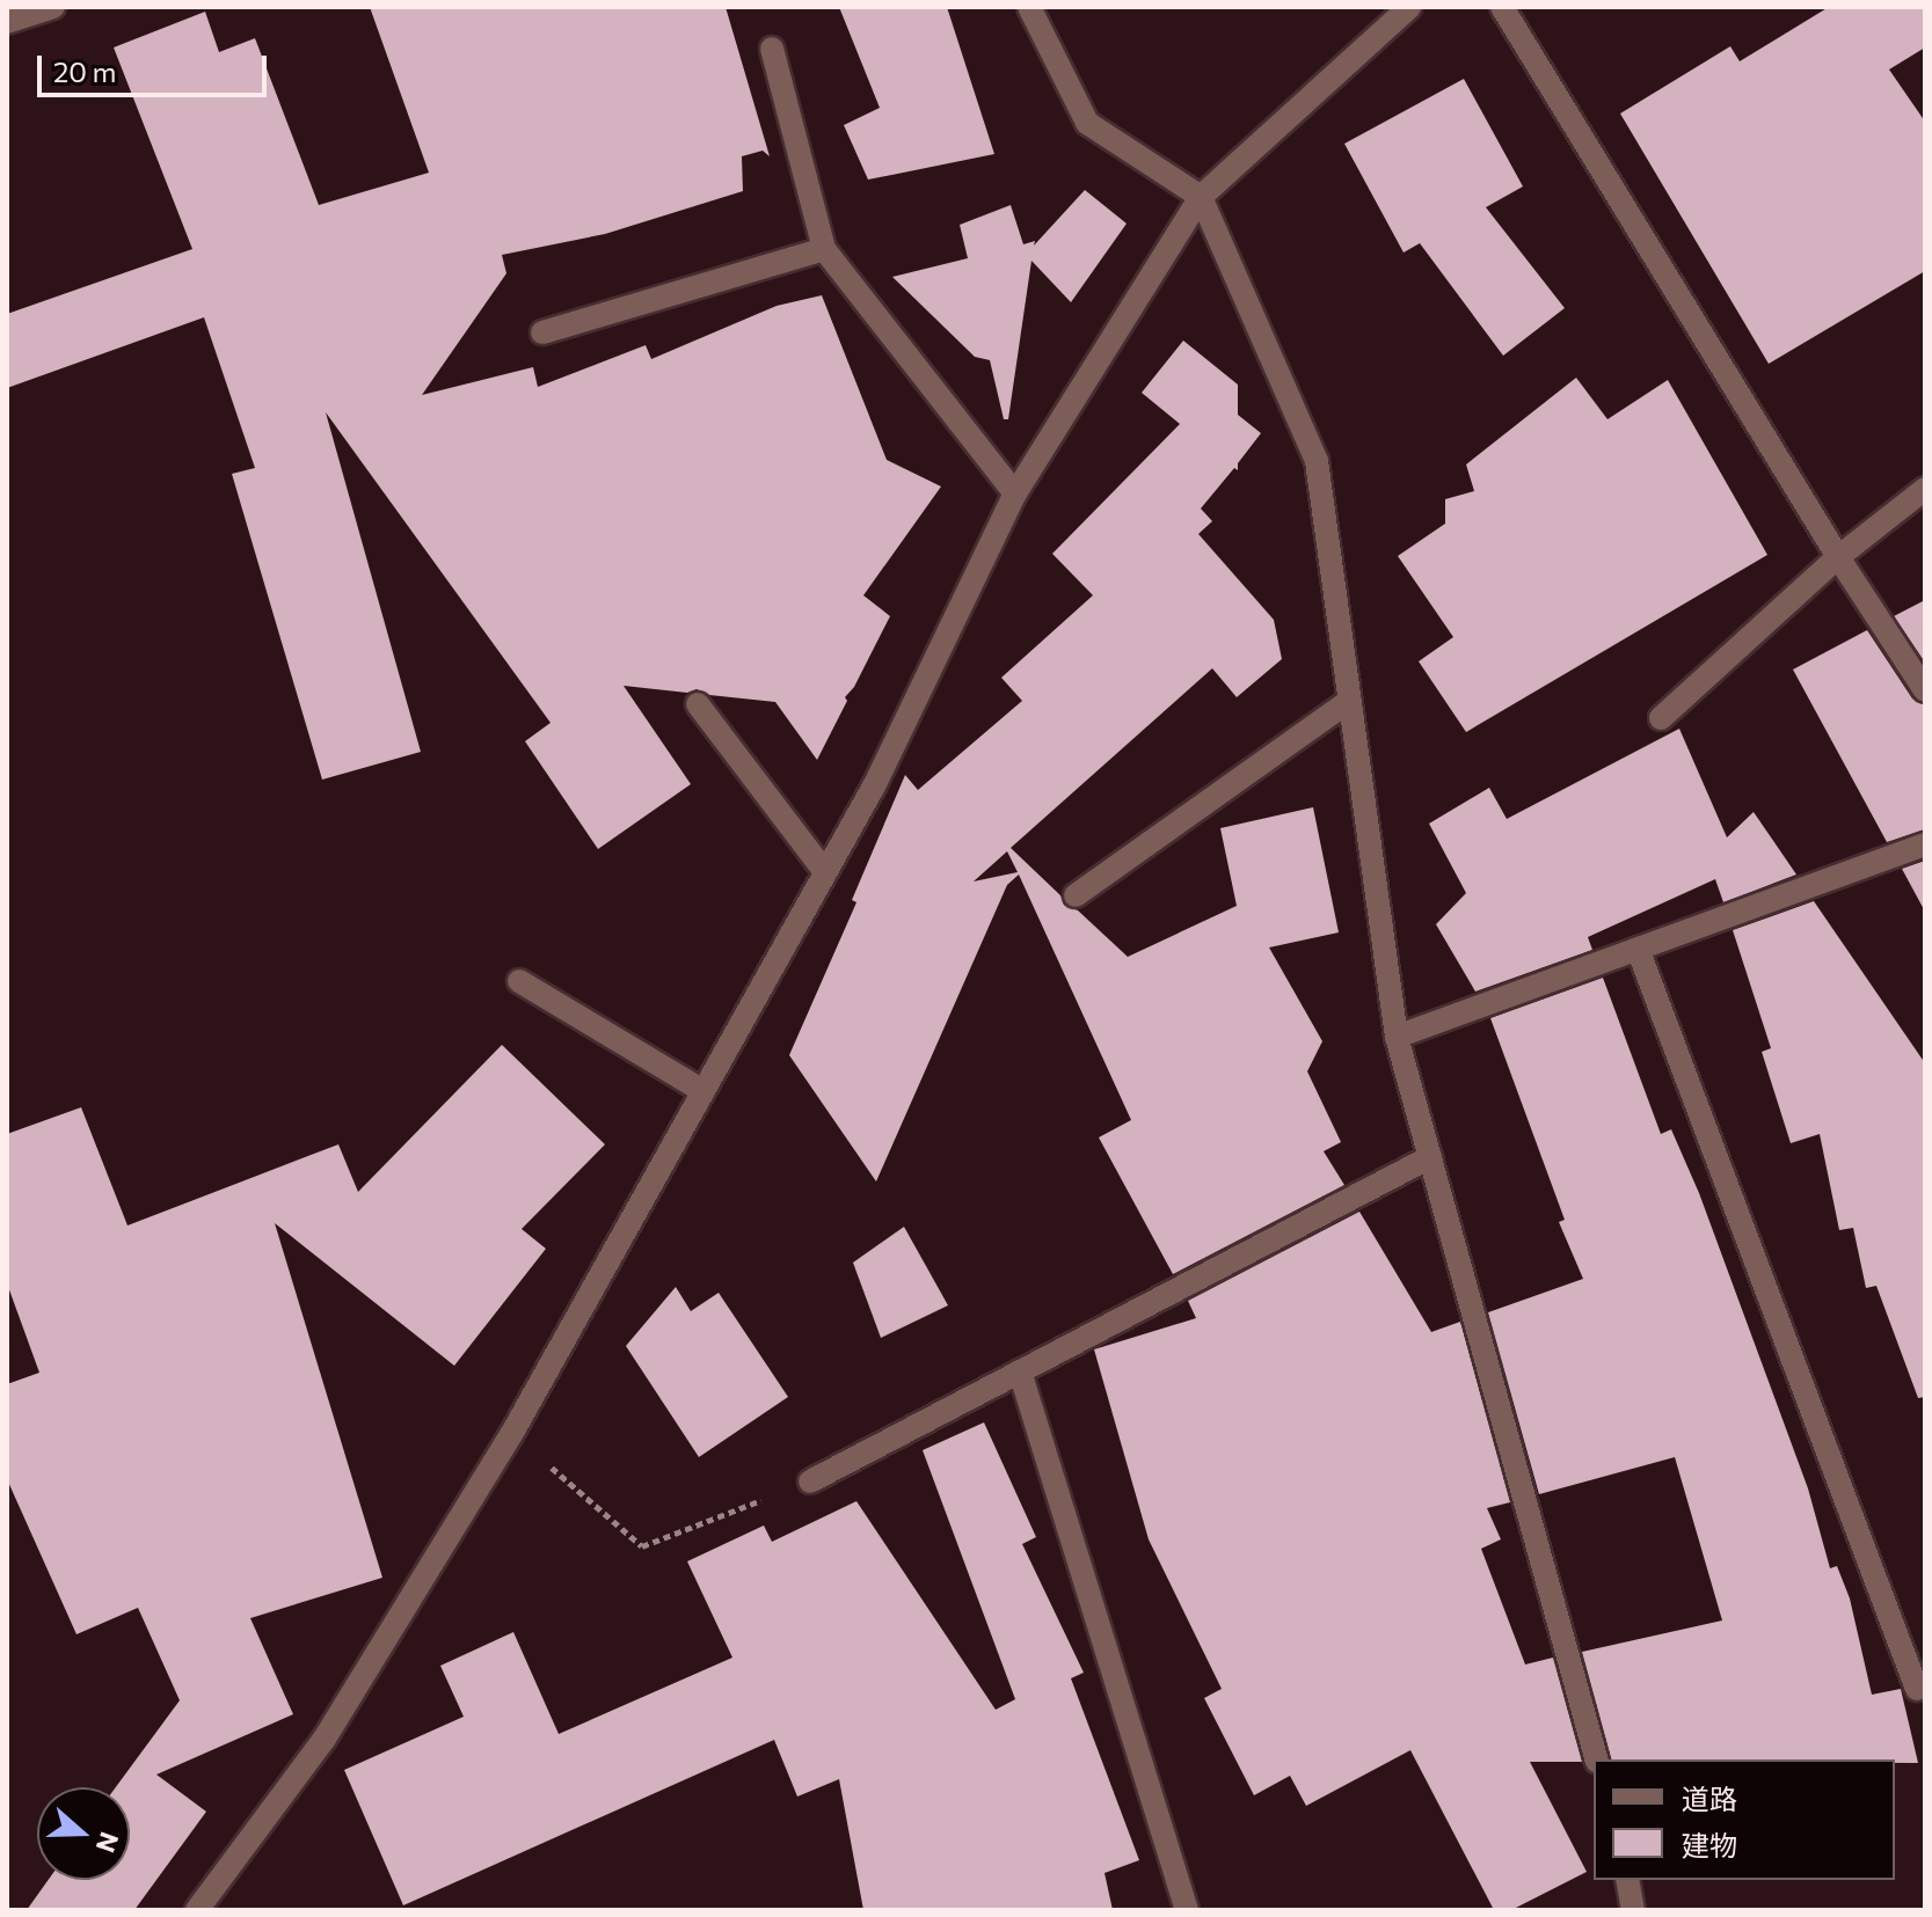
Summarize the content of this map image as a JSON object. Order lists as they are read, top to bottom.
{
  "legend": ["道路", "建物"],
  "scale_bar": "20 m",
  "north": "right"
}
